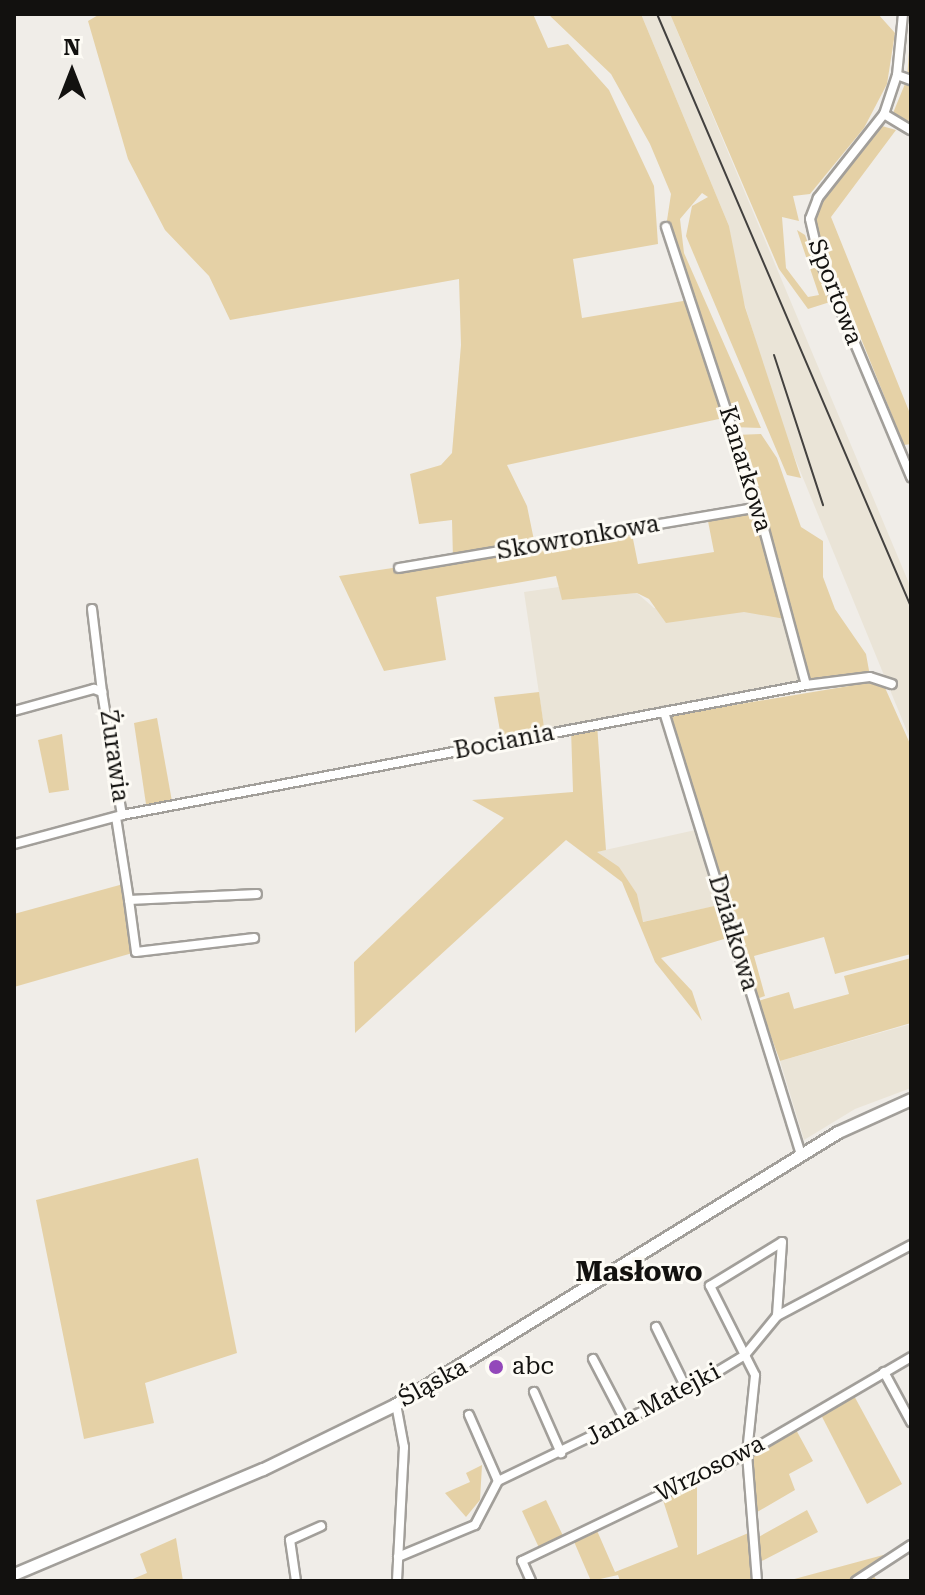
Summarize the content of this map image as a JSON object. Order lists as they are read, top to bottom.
{
  "streets": {
    "street": [
      "Sportowa",
      "Kanarkowa",
      "Skowronkowa",
      "Bociania",
      "Żurawia",
      "Działkowa",
      "Śląska",
      "Jana Matejki",
      "Wrzosowa"
    ]
  },
  "crossings": [
    ["Kanarkowa", "Skowronkowa"],
    ["Kanarkowa", "Bociania"],
    ["Bociania", "Żurawia"],
    ["Bociania", "Działkowa"],
    ["Działkowa", "Śląska"]
  ],
  "districts": ["Masłowo"],
  "places": ["abc"],
  "north": "top"
}
